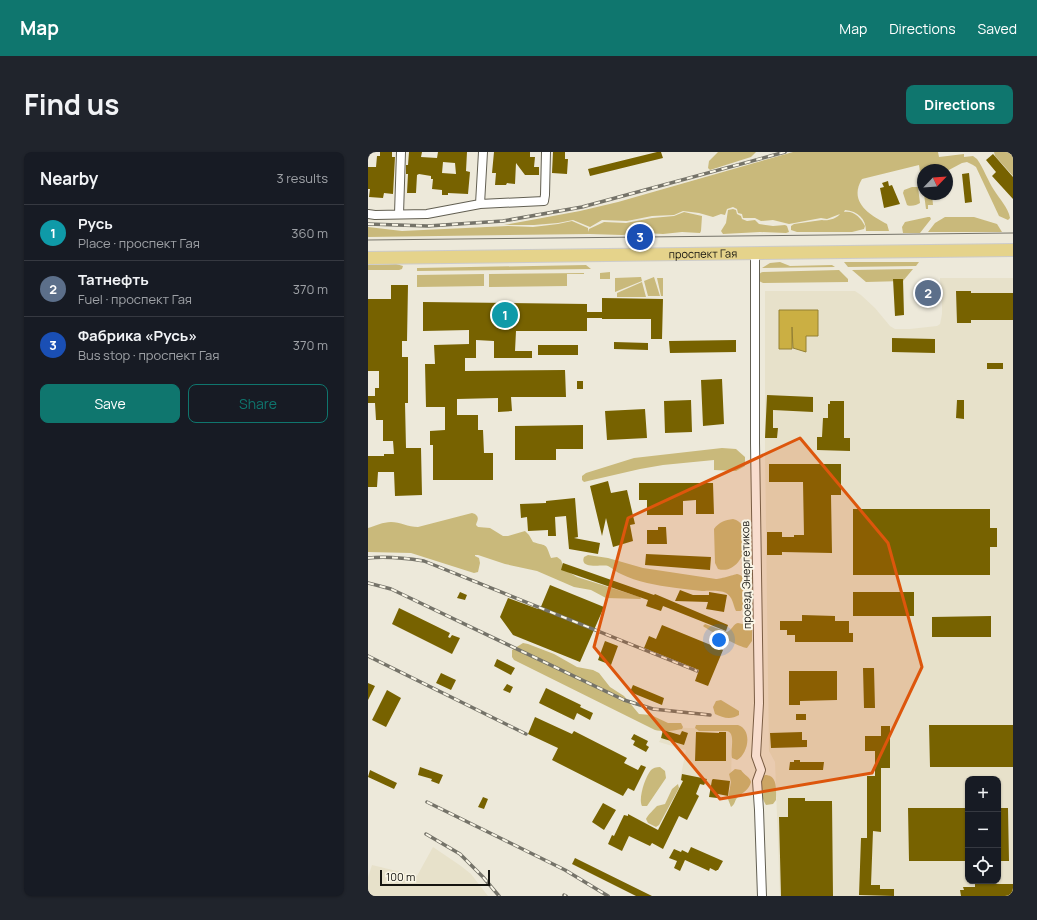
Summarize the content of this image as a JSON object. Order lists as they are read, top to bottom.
{
  "streets": {
    "main road": ["проспект Гая"],
    "street": ["проезд Энергетиков"]
  },
  "crossings": [
    ["проспект Гая", "проезд Энергетиков"]
  ],
  "scale_bar": "100 m",
  "north": "top right",
  "page": {
    "header": "Map",
    "nav": ["Map", "Directions", "Saved"],
    "title": "Find us",
    "buttons": [
      "Directions",
      ["Save", "Share"]
    ],
    "heading": ["Nearby", "3 results"],
    "list": [
      {
        "mark": "1",
        "name": "Русь",
        "note": "Place · проспект Гая",
        "value": "360 m"
      },
      {
        "mark": "2",
        "name": "Татнефть",
        "note": "Fuel · проспект Гая",
        "value": "370 m"
      },
      {
        "mark": "3",
        "name": "Фабрика «Русь»",
        "note": "Bus stop · проспект Гая",
        "value": "370 m"
      }
    ],
    "pins": ["3", "2", "1"],
    "map_buttons": ["+", "−"],
    "scale": "100 m"
  }
}
